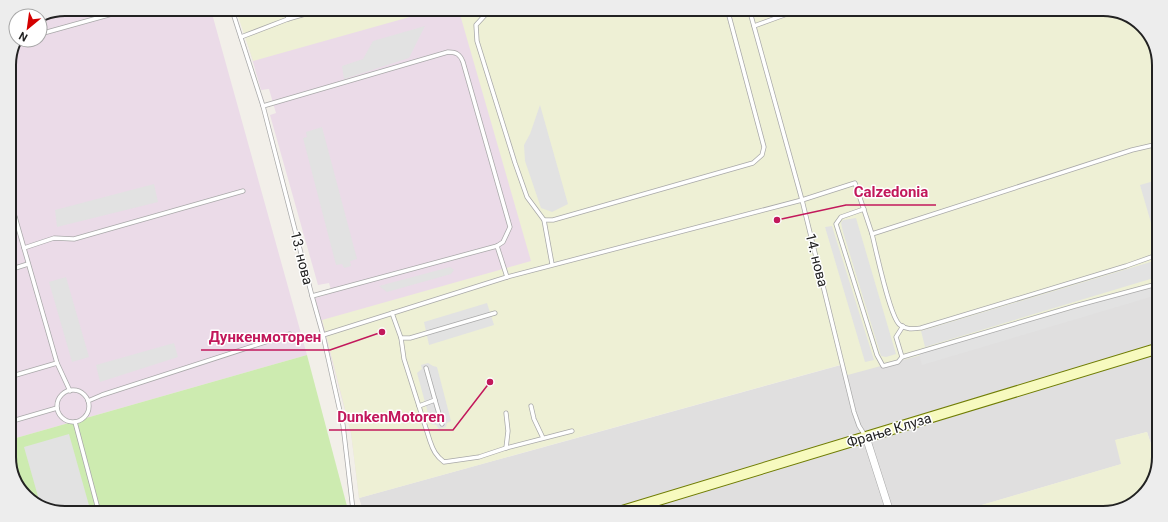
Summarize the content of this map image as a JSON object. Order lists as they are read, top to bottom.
{
  "streets": {
    "main road": ["Фрање Клуза"],
    "lane": ["13. нова", "14. нова"]
  },
  "crossings": [
    ["14. нова", "Фрање Клуза"]
  ],
  "places": ["Calzedonia", "Дункенмоторен", "DunkenMotoren"],
  "north": "bottom left"
}
